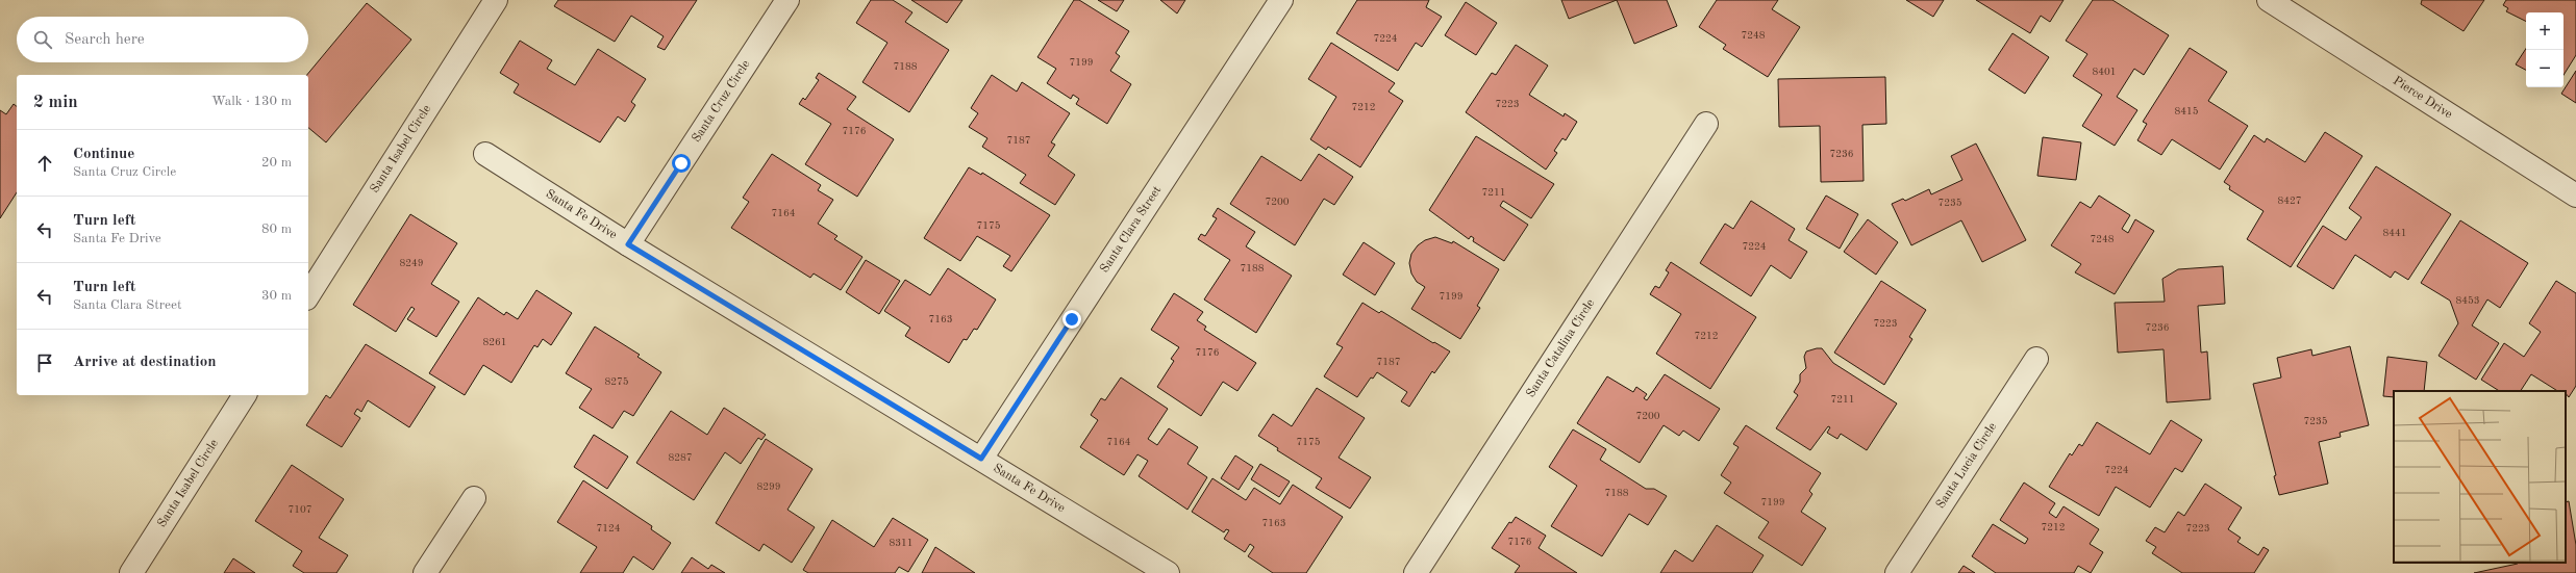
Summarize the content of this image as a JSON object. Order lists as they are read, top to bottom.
{
  "streets": {
    "street": [
      "Pierce Drive",
      "Santa Cruz Circle",
      "Santa Isabel Circle",
      "Santa Fe Drive",
      "Santa Clara Street",
      "Santa Catalina Circle",
      "Santa Lucia Circle"
    ]
  },
  "crossings": [
    ["Santa Cruz Circle", "Santa Fe Drive"],
    ["Santa Fe Drive", "Santa Clara Street"]
  ],
  "house_numbers": [
    "7248",
    "7224",
    "7199",
    "7188",
    "8401",
    "7223",
    "7212",
    "8415",
    "7176",
    "7187",
    "7236",
    "7211",
    "8427",
    "7200",
    "7235",
    "7164",
    "7175",
    "8441",
    "7248",
    "7224",
    "8249",
    "7188",
    "7199",
    "8453",
    "7163",
    "7223",
    "7236",
    "7212",
    "8261",
    "7176",
    "7187",
    "8275",
    "7211",
    "7200",
    "7235",
    "7164",
    "7175",
    "8287",
    "7224",
    "8299",
    "7188",
    "7199",
    "7107",
    "7163",
    "7212",
    "7124",
    "7223",
    "7176",
    "8311"
  ],
  "page": {
    "map_buttons": ["+", "−"],
    "search": "Search here",
    "heading": ["2 min", "Walk · 130 m"],
    "list": [
      ["Continue", "Santa Cruz Circle", "20 m"],
      ["Turn left", "Santa Fe Drive", "80 m"],
      ["Turn left", "Santa Clara Street", "30 m"],
      "Arrive at destination"
    ]
  }
}
